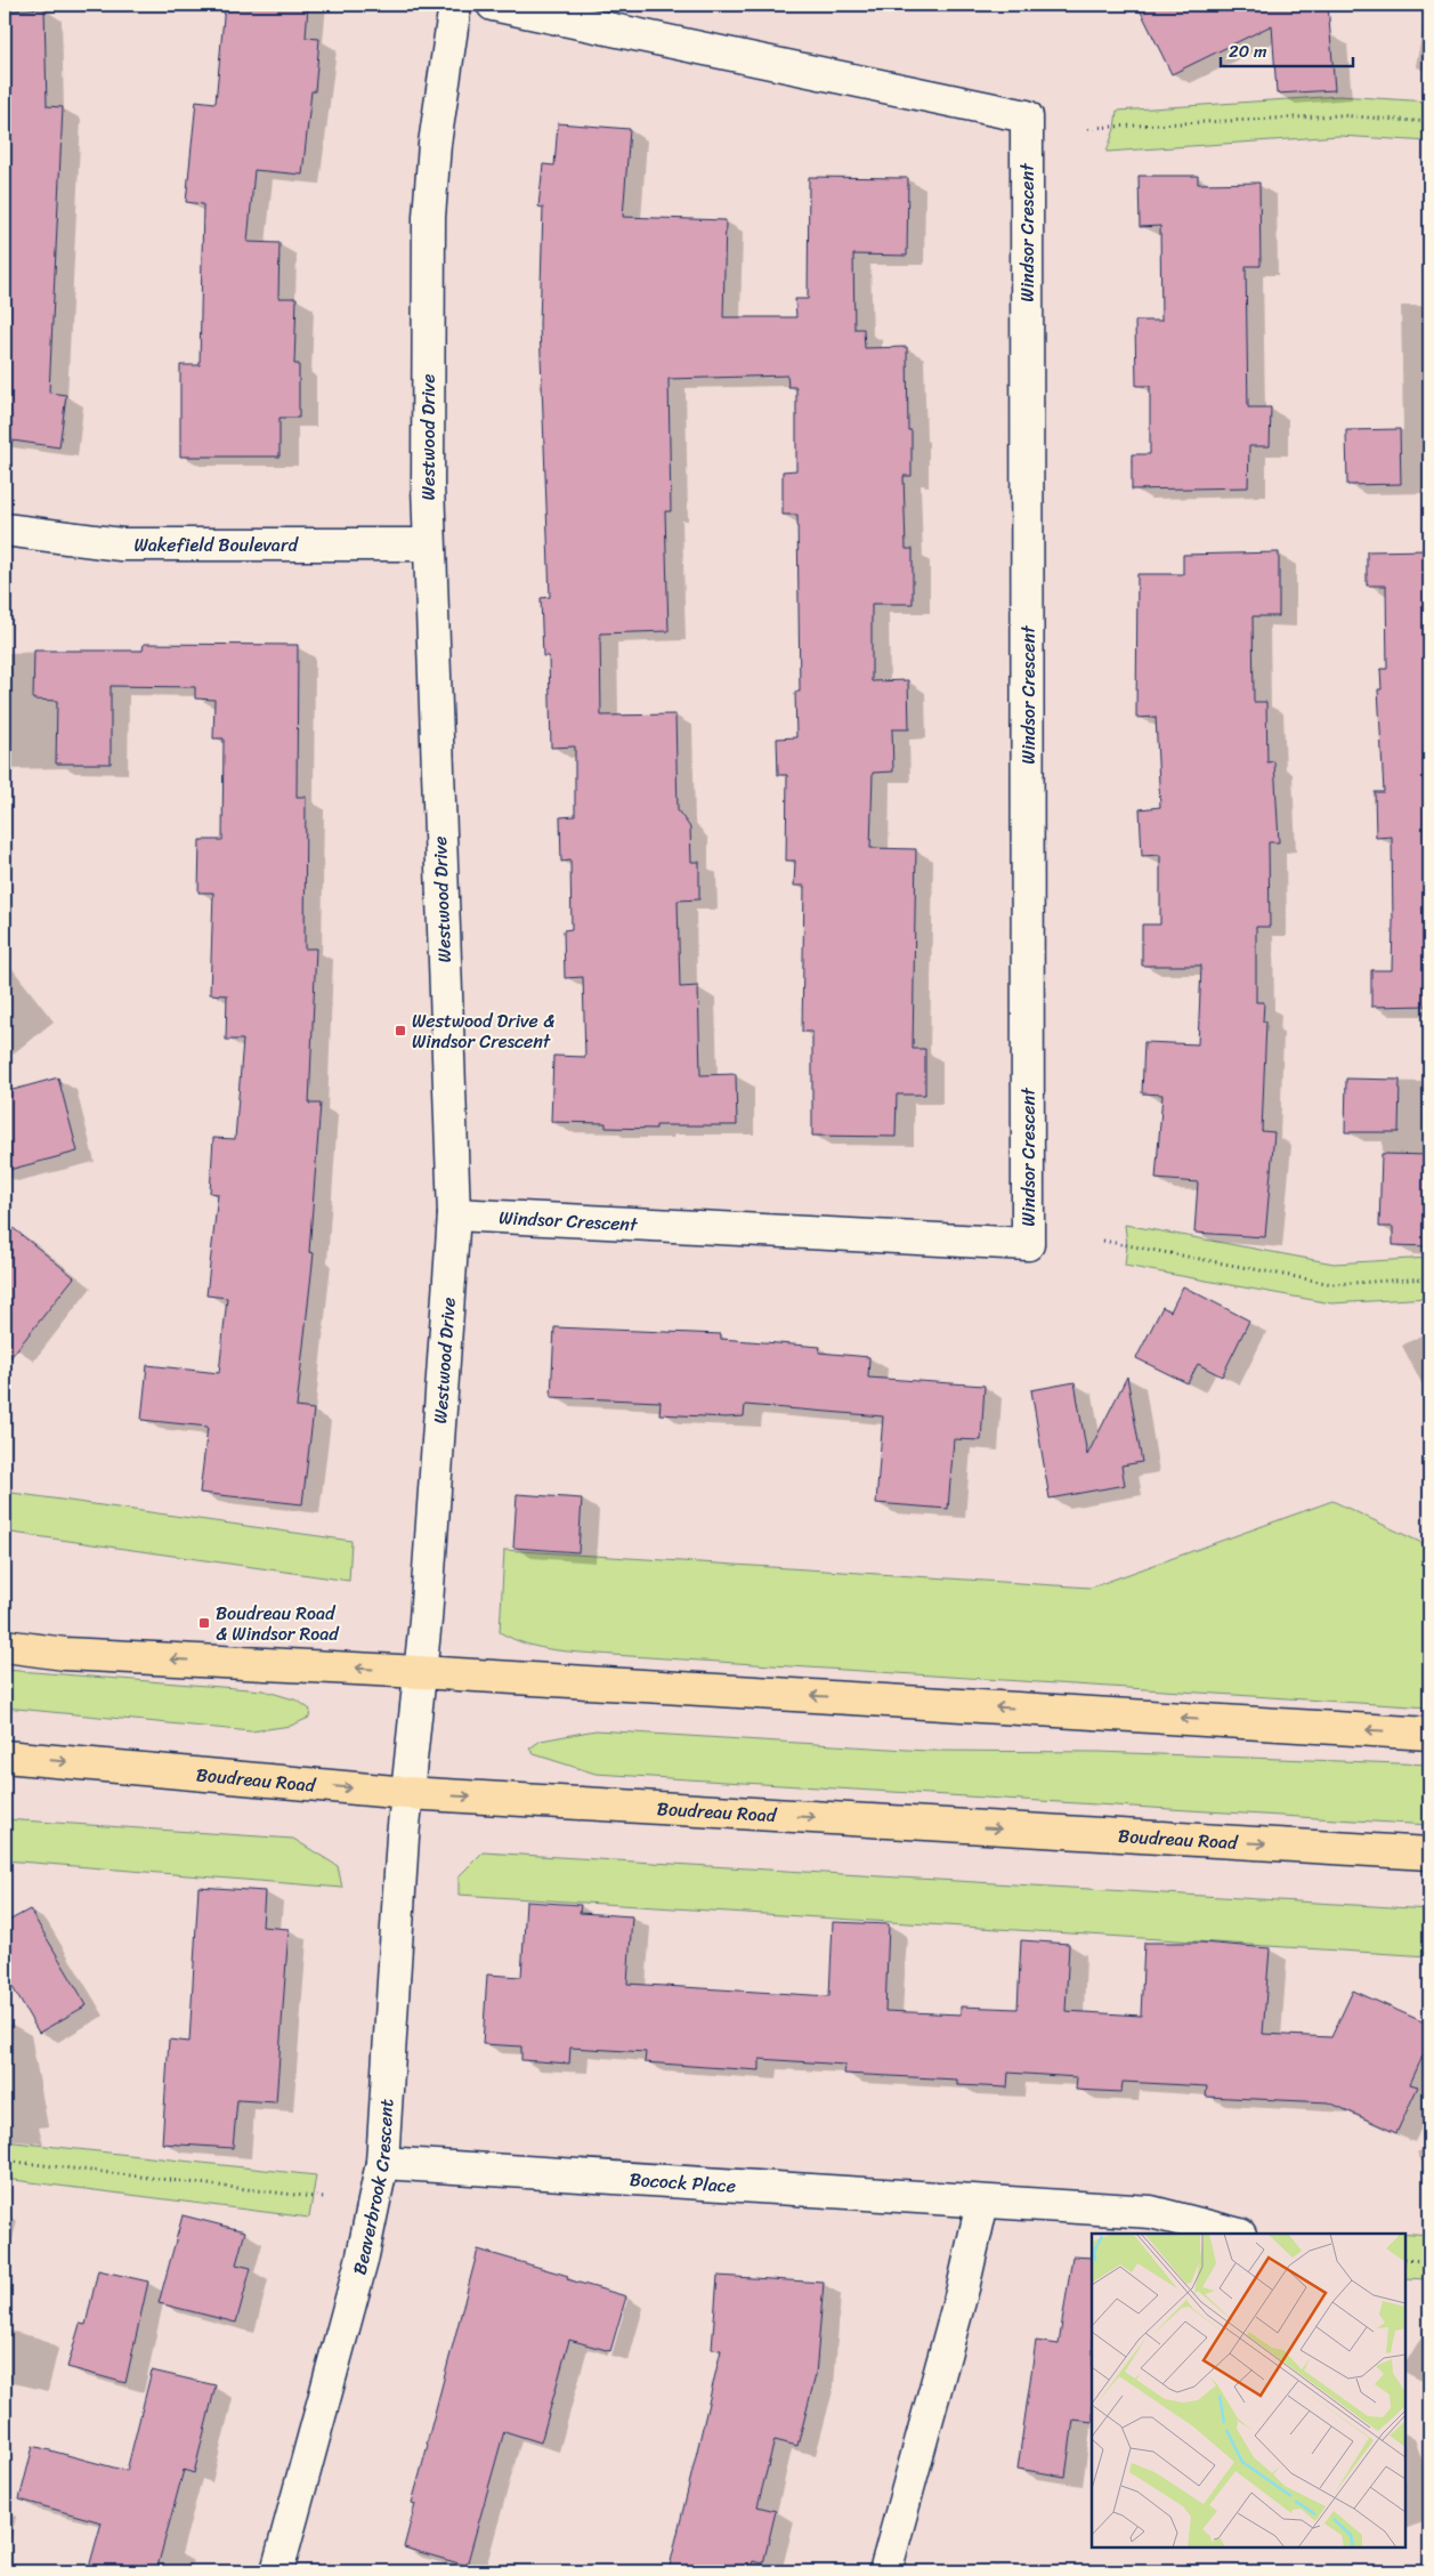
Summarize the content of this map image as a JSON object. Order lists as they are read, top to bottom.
{
  "streets": {
    "main road": ["Boudreau Road"],
    "street": [
      "Windsor Crescent",
      "Westwood Drive",
      "Wakefield Boulevard",
      "Bocock Place",
      "Beaverbrook Crescent"
    ]
  },
  "crossings": [
    ["Windsor Crescent", "Westwood Drive"],
    ["Westwood Drive", "Wakefield Boulevard"],
    ["Westwood Drive", "Boudreau Road"],
    ["Westwood Drive", "Beaverbrook Crescent"],
    ["Boudreau Road", "Beaverbrook Crescent"],
    ["Bocock Place", "Beaverbrook Crescent"]
  ],
  "places": {
    "transit": ["Westwood Drive & Windsor Crescent", "Boudreau Road & Windsor Road"]
  },
  "scale_bar": "20 m"
}
